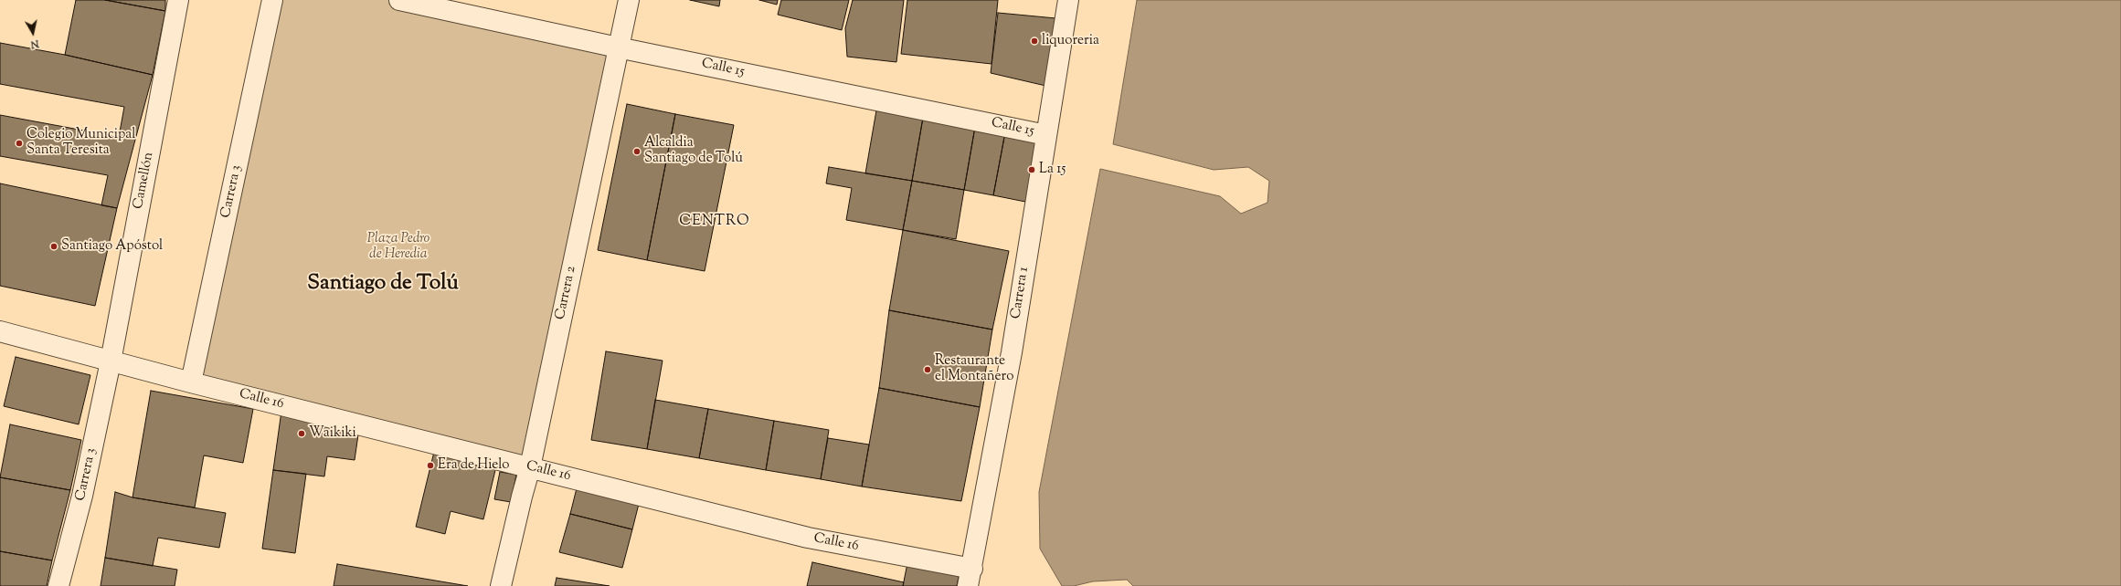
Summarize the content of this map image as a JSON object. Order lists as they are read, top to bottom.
{
  "streets": {
    "street": [
      "Calle 15",
      "Camellón",
      "Carrera 3",
      "Carrera 2",
      "Carrera 1",
      "Calle 16"
    ]
  },
  "crossings": [
    ["Calle 15", "Carrera 2"],
    ["Calle 15", "Carrera 1"],
    ["Camellón", "Carrera 3"],
    ["Camellón", "Calle 16"],
    ["Carrera 3", "Calle 16"],
    ["Carrera 2", "Calle 16"],
    ["Carrera 1", "Calle 16"]
  ],
  "districts": ["CENTRO", "Santiago de Tolú"],
  "parks": ["Plaza Pedro de Heredia"],
  "places": [
    "liquoreria",
    "Colegio Municipal Santa Teresita",
    "Alcaldia Santiago de Tolú",
    "La 15",
    "Santiago Apóstol",
    "Restaurante el Montañero",
    "Waikiki",
    "Era de Hielo"
  ],
  "north": "bottom"
}
